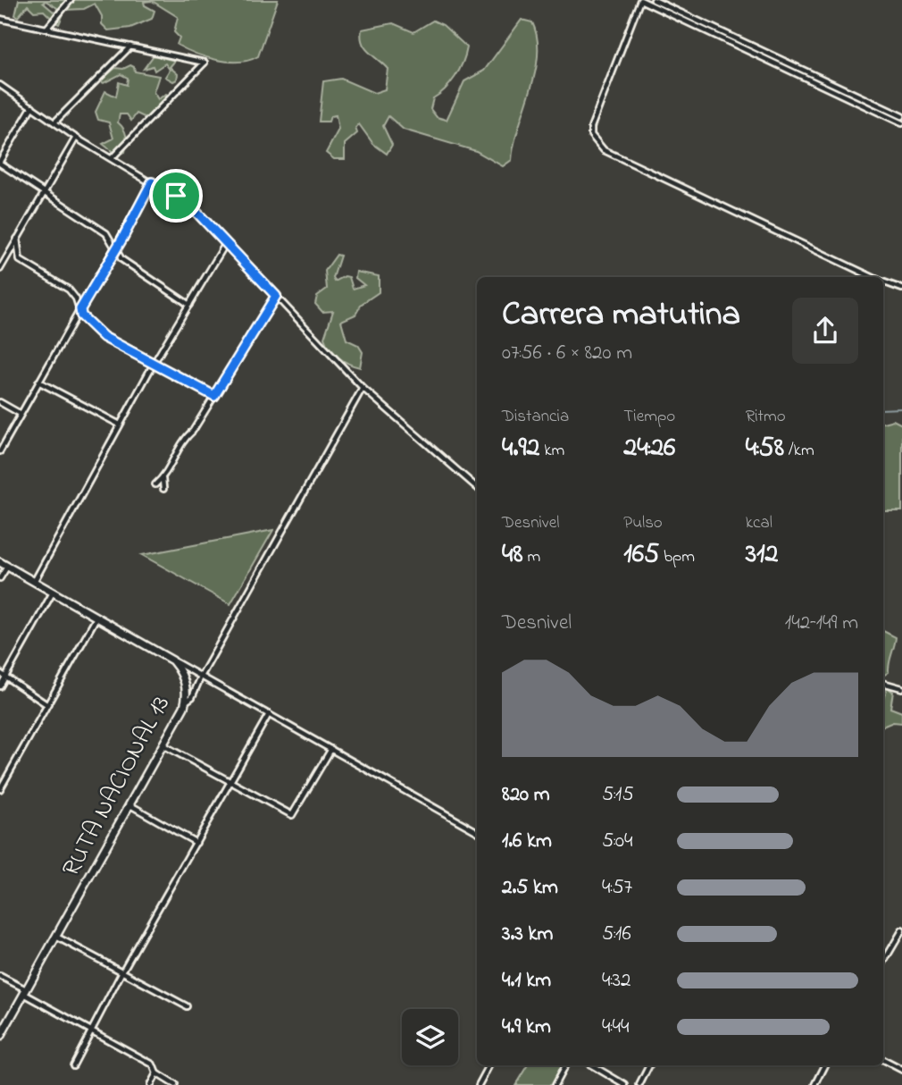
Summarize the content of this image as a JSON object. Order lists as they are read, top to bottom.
{
  "streets": {
    "highway": ["RUTA NACIONAL 13"]
  },
  "page": {
    "heading": ["Carrera matutina", "07:56 · 6 × 820 m"],
    "stats": [
      ["Distancia", "4.92 km"],
      ["Tiempo", "24:26"],
      ["Ritmo", "4:58 /km"],
      ["Desnivel", "48 m"],
      ["Pulso", "165 bpm"],
      ["kcal", "312"]
    ],
    "chart": ["Desnivel", "142–149 m"],
    "list": [
      {
        "name": "820 m",
        "note": "5:15"
      },
      {
        "name": "1.6 km",
        "note": "5:04"
      },
      {
        "name": "2.5 km",
        "note": "4:57"
      },
      {
        "name": "3.3 km",
        "note": "5:16"
      },
      {
        "name": "4.1 km",
        "note": "4:32"
      },
      {
        "name": "4.9 km",
        "note": "4:44"
      }
    ]
  }
}
